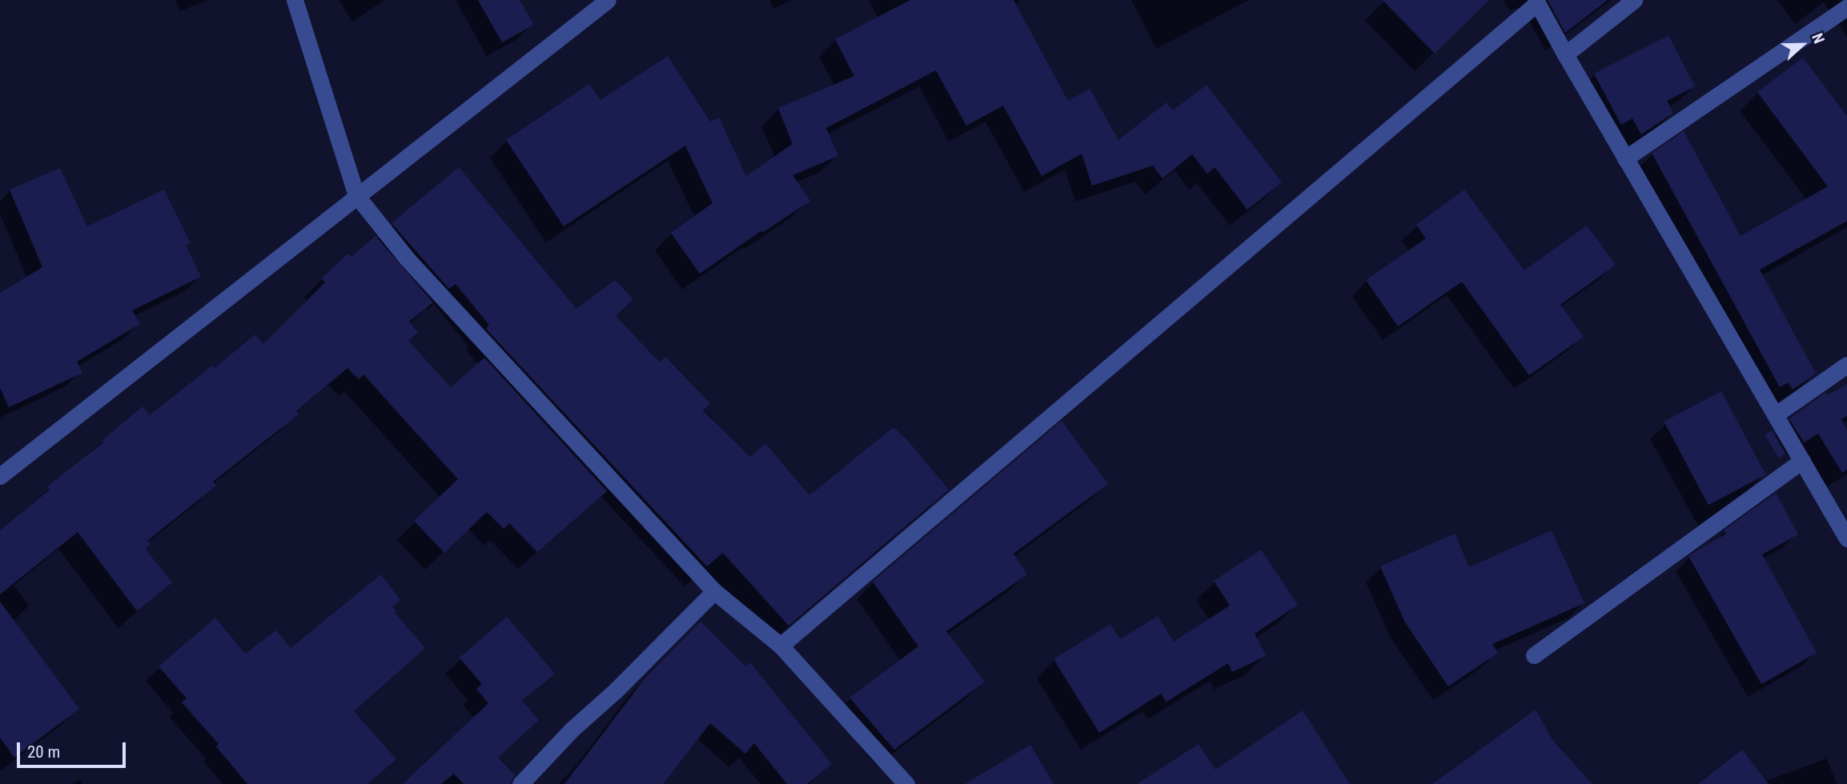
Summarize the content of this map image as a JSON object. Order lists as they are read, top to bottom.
{
  "scale_bar": "20 m",
  "north": "right"
}
